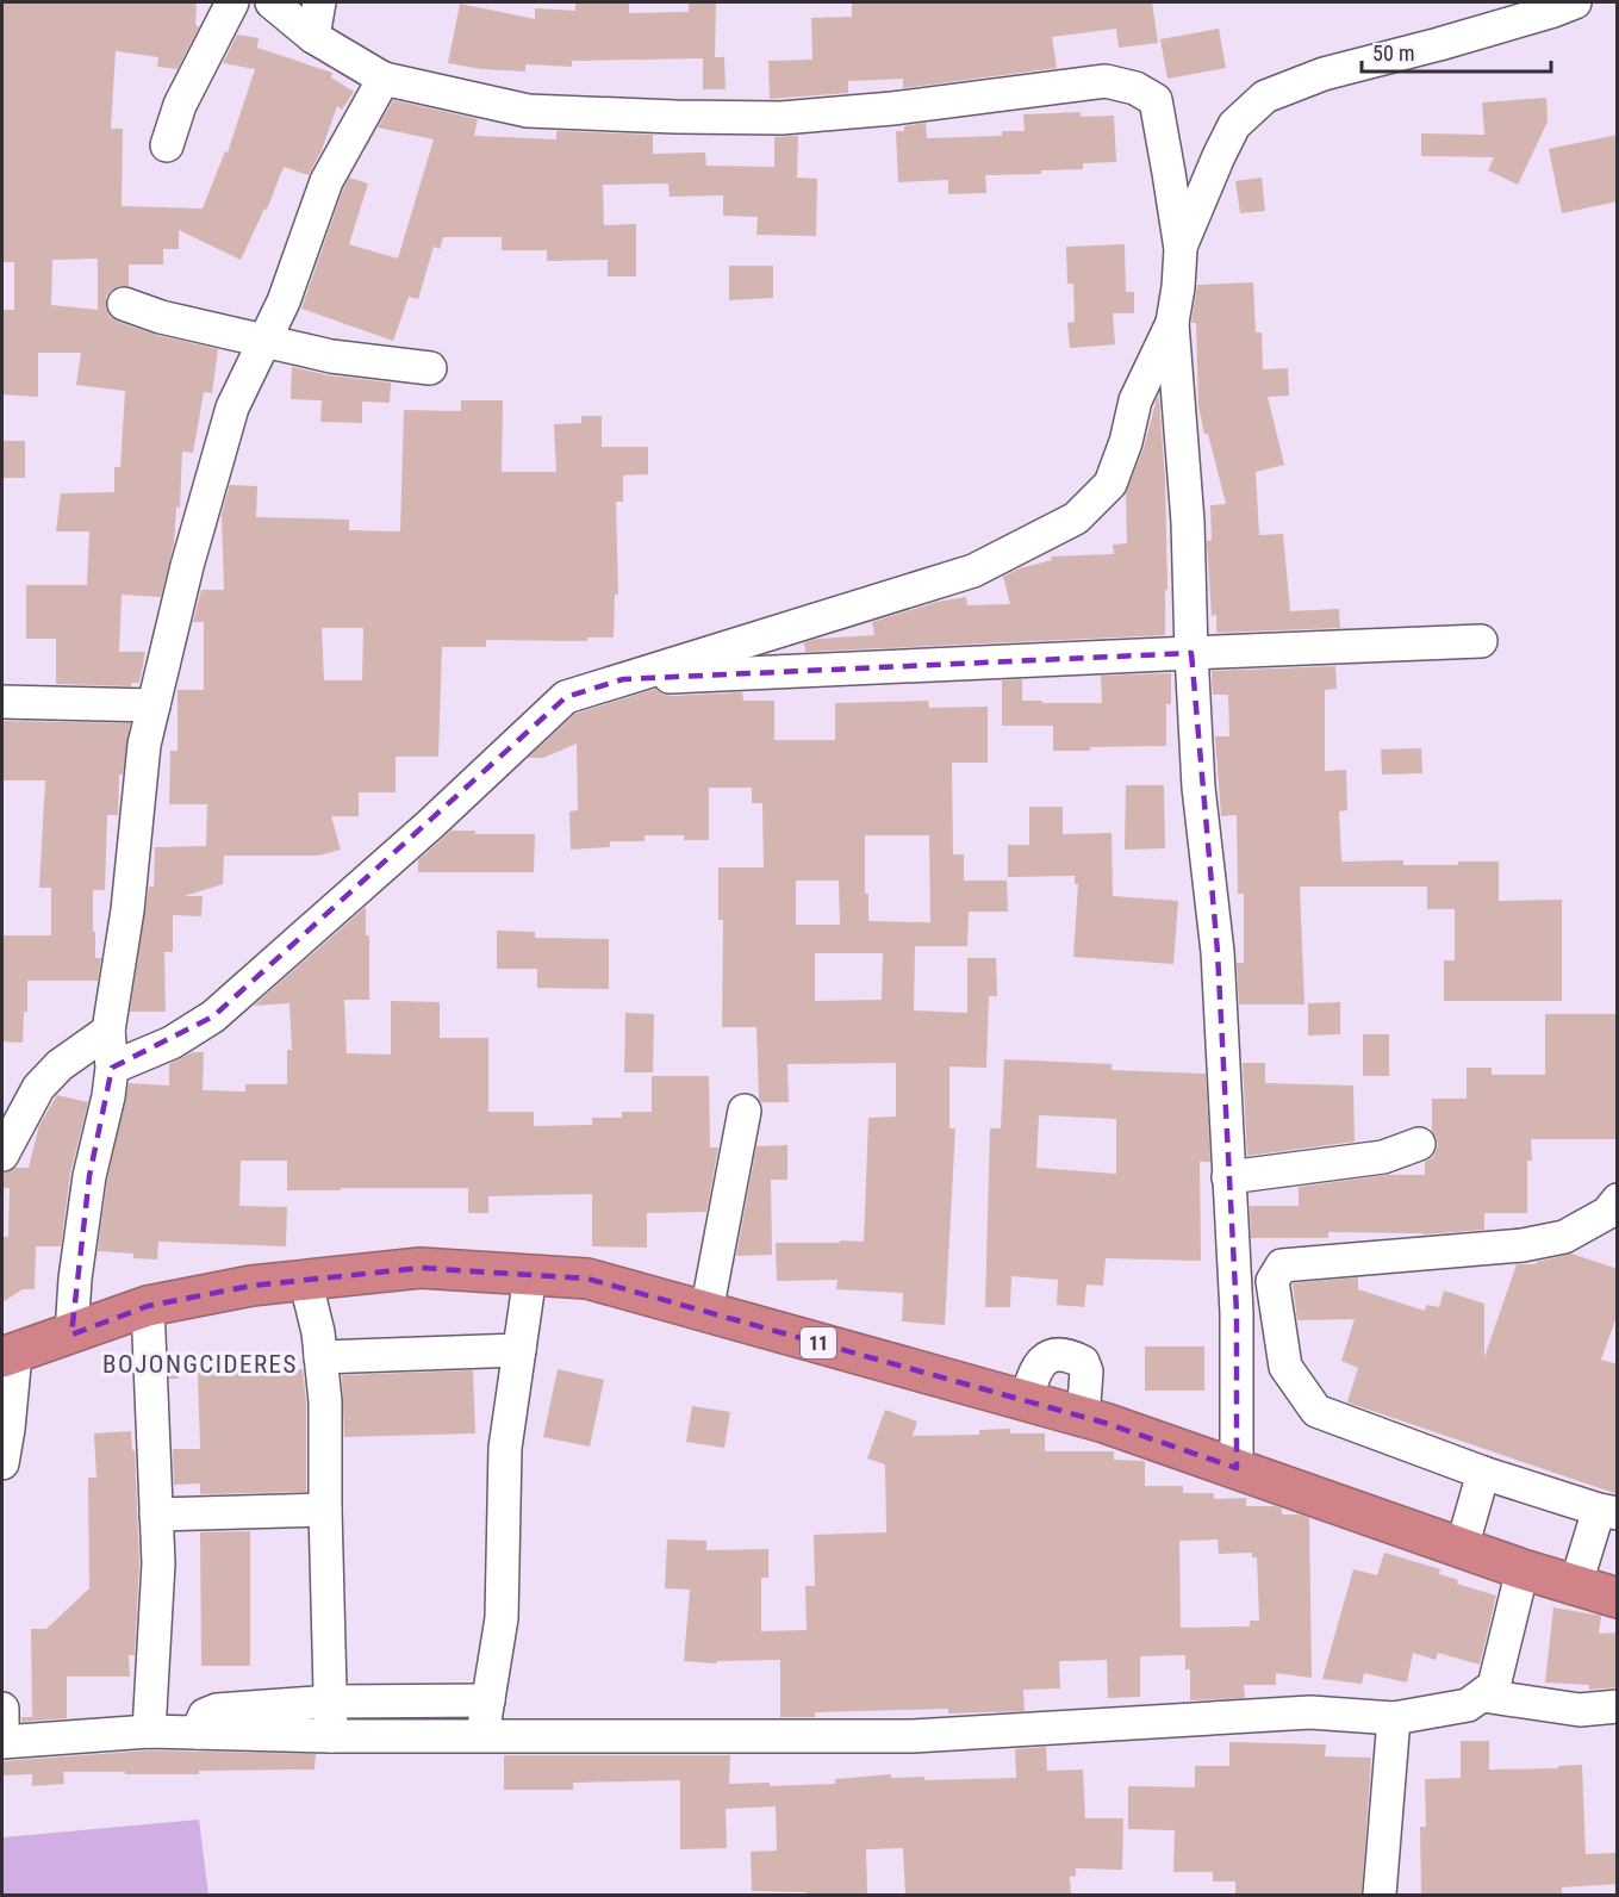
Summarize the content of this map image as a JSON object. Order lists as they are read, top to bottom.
{
  "streets": {
    "highway": ["11"]
  },
  "districts": ["BOJONGCIDERES"],
  "scale_bar": "50 m"
}
